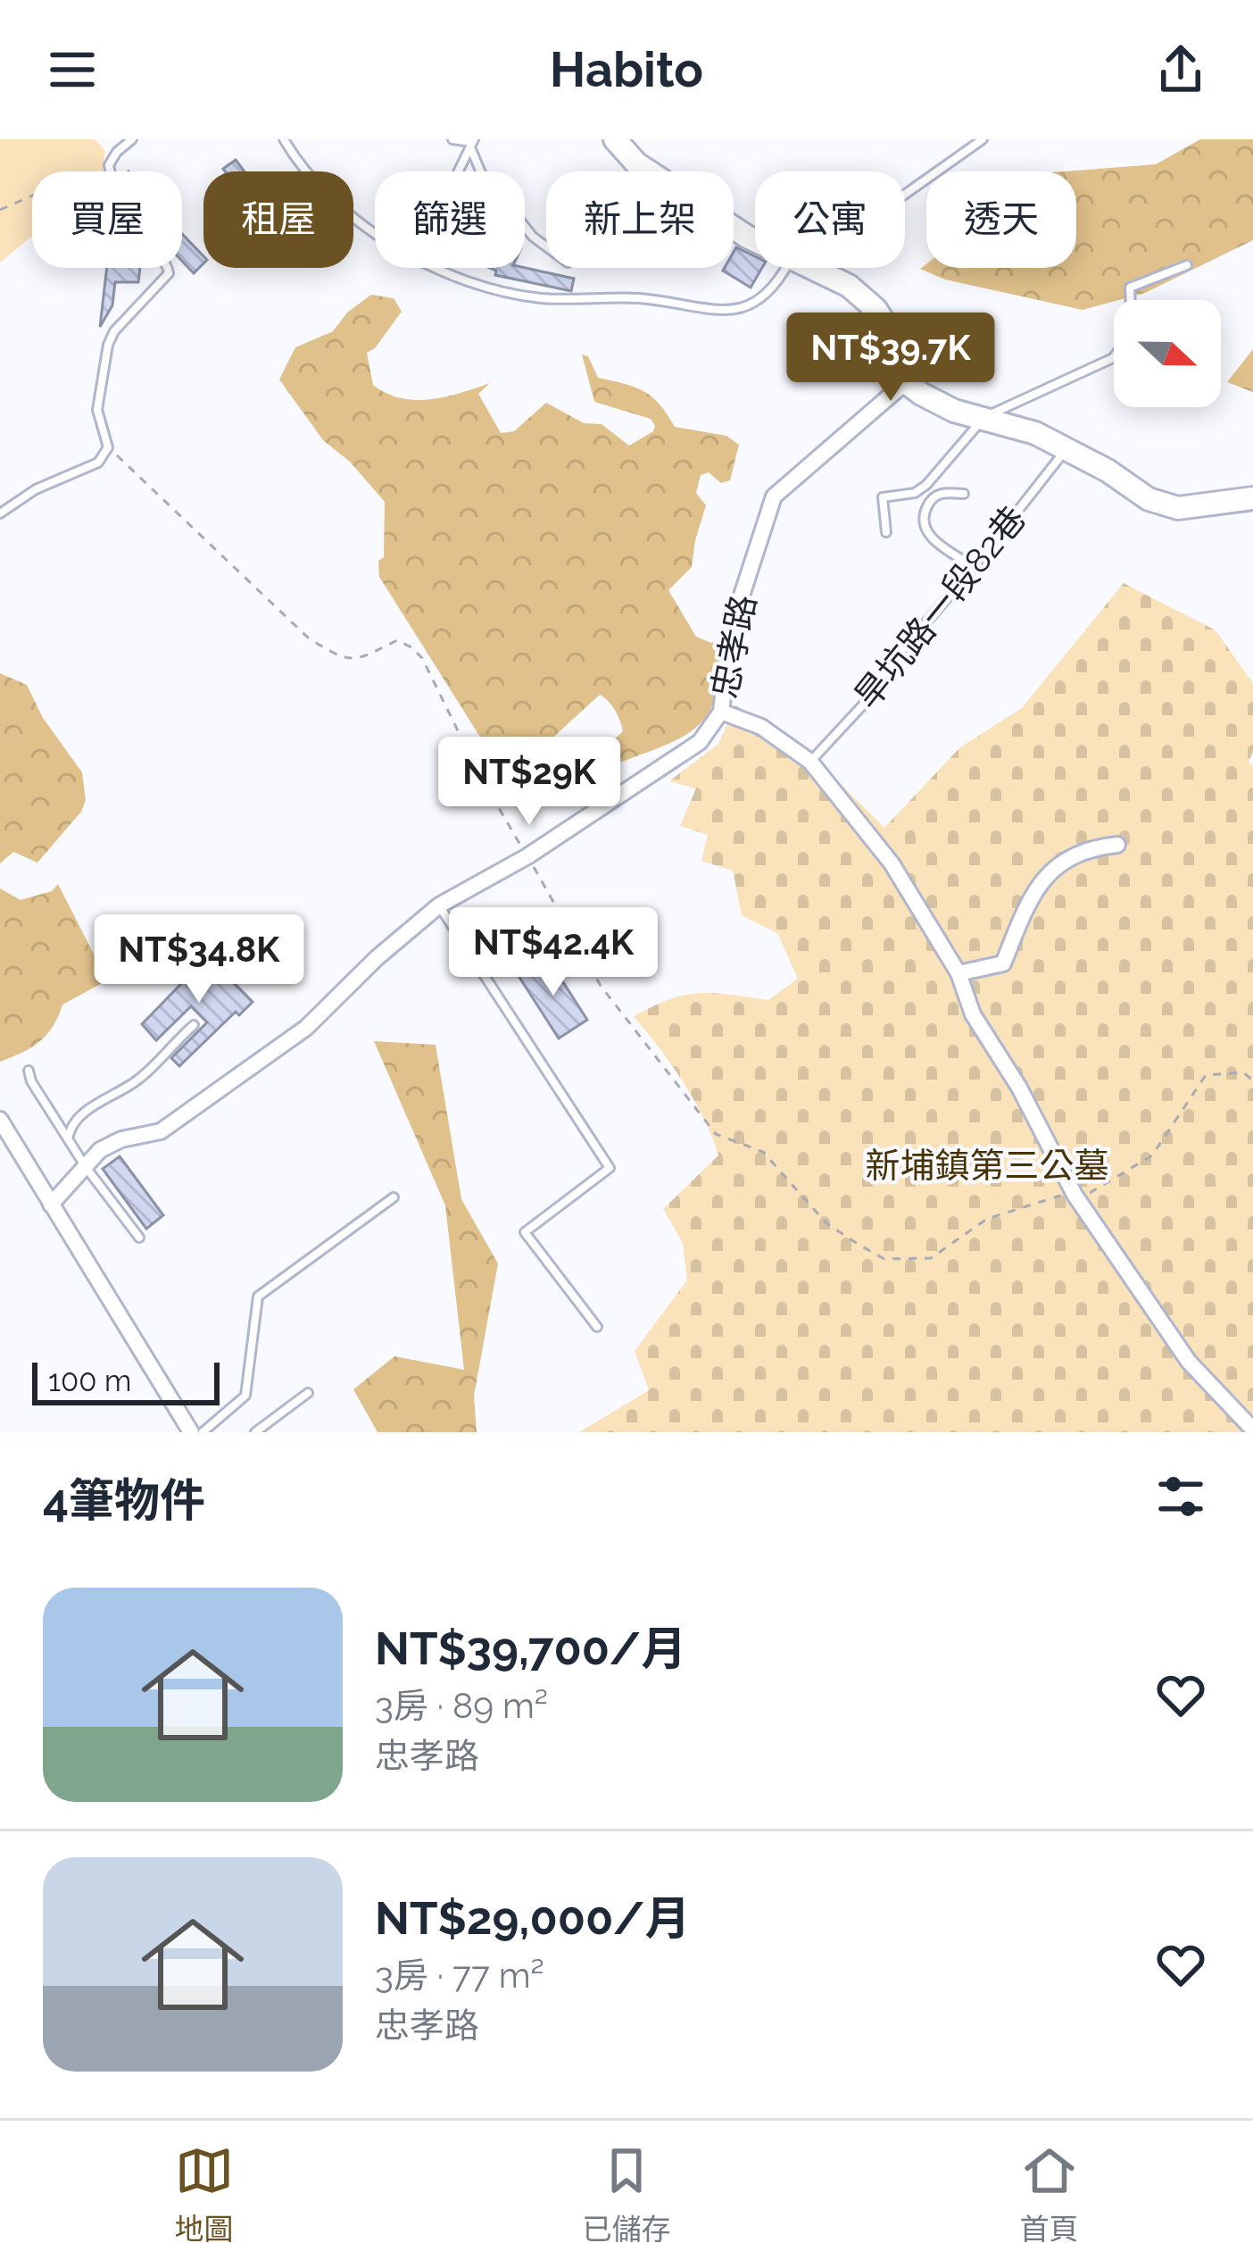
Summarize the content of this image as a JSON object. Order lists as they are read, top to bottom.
{
  "streets": {
    "street": ["忠孝路"],
    "lane": ["旱坑路一段82巷"]
  },
  "parks": ["新埔鎮第三公墓"],
  "scale_bar": "100 m",
  "north": "right",
  "page": {
    "header": "Habito",
    "chip": [
      "買屋",
      "租屋",
      "篩選",
      "新上架",
      "公寓",
      "透天"
    ],
    "price": [
      "NT$39.7K",
      "NT$29K",
      "NT$42.4K",
      "NT$34.8K"
    ],
    "scale": "100 m",
    "heading": "4筆物件",
    "list": [
      {
        "name": "NT$39,700/月",
        "note": "3房 · 89 m² · 忠孝路"
      },
      {
        "name": "NT$29,000/月",
        "note": "3房 · 77 m² · 忠孝路"
      }
    ],
    "tabs": ["地圖", "已儲存", "首頁"]
  }
}
